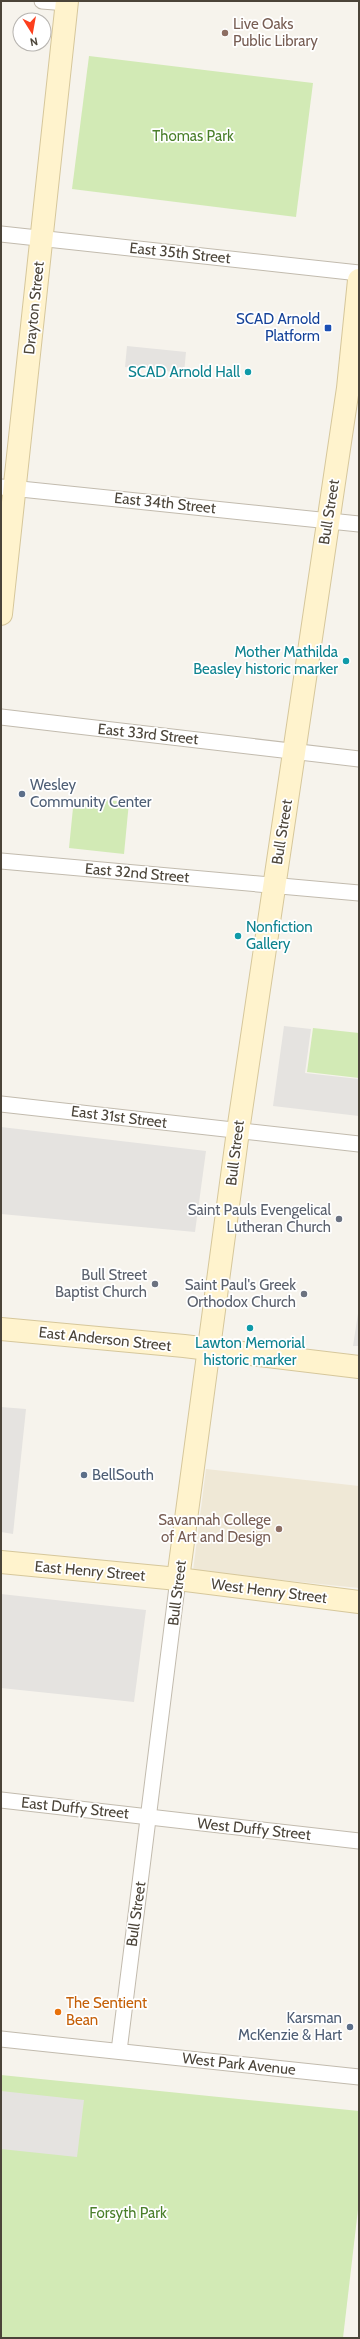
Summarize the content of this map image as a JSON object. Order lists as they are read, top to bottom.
{
  "streets": {
    "main road": [
      "Drayton Street",
      "Bull Street",
      "East Anderson Street",
      "East Henry Street",
      "West Henry Street"
    ],
    "street": [
      "East 35th Street",
      "East 34th Street",
      "East 33rd Street",
      "East 32nd Street",
      "East 31st Street",
      "East Duffy Street",
      "West Duffy Street",
      "West Park Avenue"
    ]
  },
  "crossings": [
    ["East 35th Street", "Drayton Street"],
    ["Drayton Street", "East 34th Street"],
    ["East 34th Street", "Bull Street"],
    ["Bull Street", "East 33rd Street"],
    ["Bull Street", "East 32nd Street"],
    ["Bull Street", "East 31st Street"],
    ["Bull Street", "East Anderson Street"],
    ["Bull Street", "East Henry Street"],
    ["Bull Street", "West Henry Street"],
    ["Bull Street", "East Duffy Street"],
    ["Bull Street", "West Duffy Street"],
    ["Bull Street", "West Park Avenue"],
    ["East Henry Street", "West Henry Street"],
    ["East Duffy Street", "West Duffy Street"]
  ],
  "parks": ["Thomas Park", "Forsyth Park"],
  "places": {
    "other": [
      "Live Oaks Public Library",
      "SCAD Arnold Hall",
      "Mother Mathilda Beasley historic marker",
      "Wesley Community Center",
      "Nonfiction Gallery",
      "Saint Pauls Evengelical Lutheran Church",
      "Bull Street Baptist Church",
      "Saint Paul's Greek Orthodox Church",
      "Lawton Memorial historic marker",
      "BellSouth",
      "Savannah College of Art and Design",
      "The Sentient Bean",
      "Karsman McKenzie & Hart"
    ],
    "transit": ["SCAD Arnold Platform"]
  },
  "north": "bottom"
}
